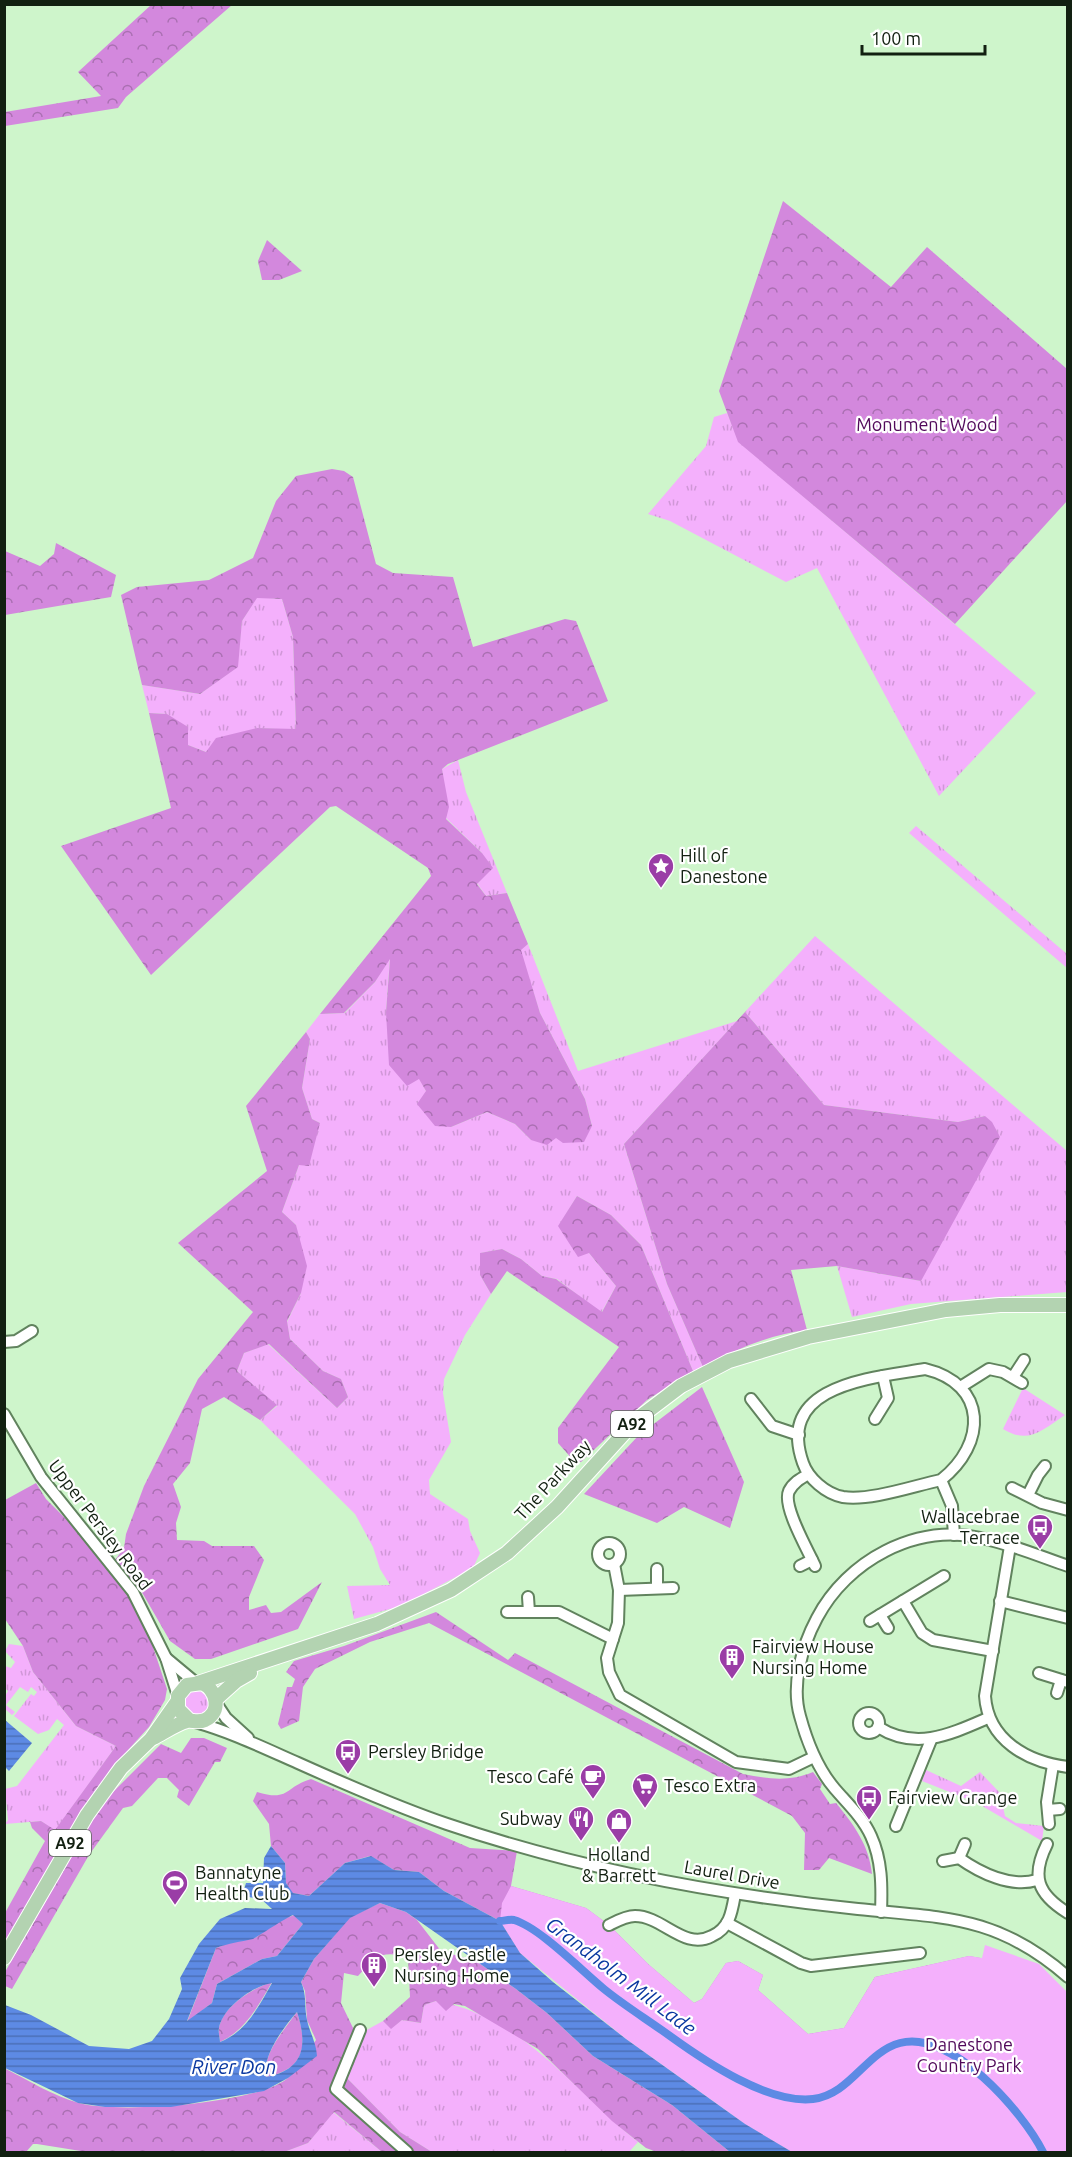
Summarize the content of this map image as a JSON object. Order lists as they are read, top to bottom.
{
  "streets": {
    "main road": ["A92", "The Parkway"],
    "street": ["Upper Persley Road", "Laurel Drive"]
  },
  "crossings": [
    ["A92", "The Parkway"],
    ["A92", "Upper Persley Road"],
    ["A92", "Laurel Drive"],
    ["Upper Persley Road", "Laurel Drive"]
  ],
  "water": ["Grandholm Mill Lade", "River Don"],
  "parks": ["Monument Wood", "Danestone Country Park"],
  "places": {
    "place": ["Hill of Danestone"],
    "bus stop": ["Wallacebrae Terrace", "Persley Bridge", "Fairview Grange"],
    "building": ["Fairview House Nursing Home", "Persley Castle Nursing Home"],
    "cafe": ["Tesco Café"],
    "supermarket": ["Tesco Extra"],
    "restaurant": ["Subway"],
    "shop": ["Holland & Barrett"],
    "sports": ["Bannatyne Health Club"]
  },
  "scale_bar": "100 m"
}
